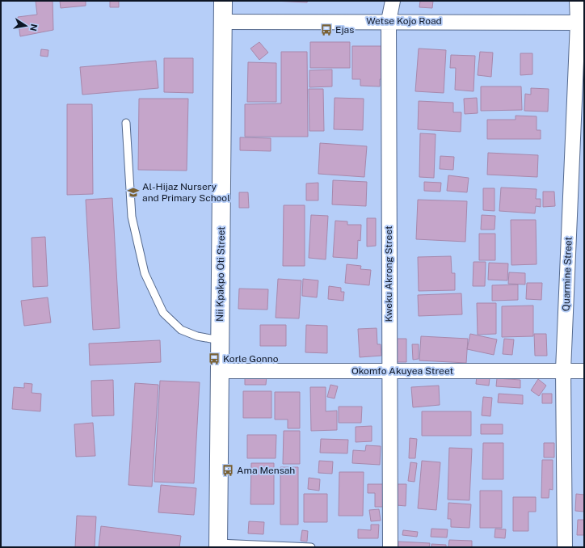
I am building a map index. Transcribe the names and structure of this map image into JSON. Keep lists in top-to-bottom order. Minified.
{"streets":{"main road":["Nii Kpakpo Oti Street"],"street":["Wetse Kojo Road","Kweku Akrong Street","Quarmine Street","Okomfo Akuyea Street"]},"crossings":[["Wetse Kojo Road","Nii Kpakpo Oti Street"],["Wetse Kojo Road","Kweku Akrong Street"],["Wetse Kojo Road","Quarmine Street"],["Nii Kpakpo Oti Street","Okomfo Akuyea Street"],["Kweku Akrong Street","Okomfo Akuyea Street"],["Quarmine Street","Okomfo Akuyea Street"]],"places":{"bus stop":["Ejas","Korle Gonno","Ama Mensah"],"school or university":["Al-Hijaz Nursery and Primary School"]},"north":"right"}
